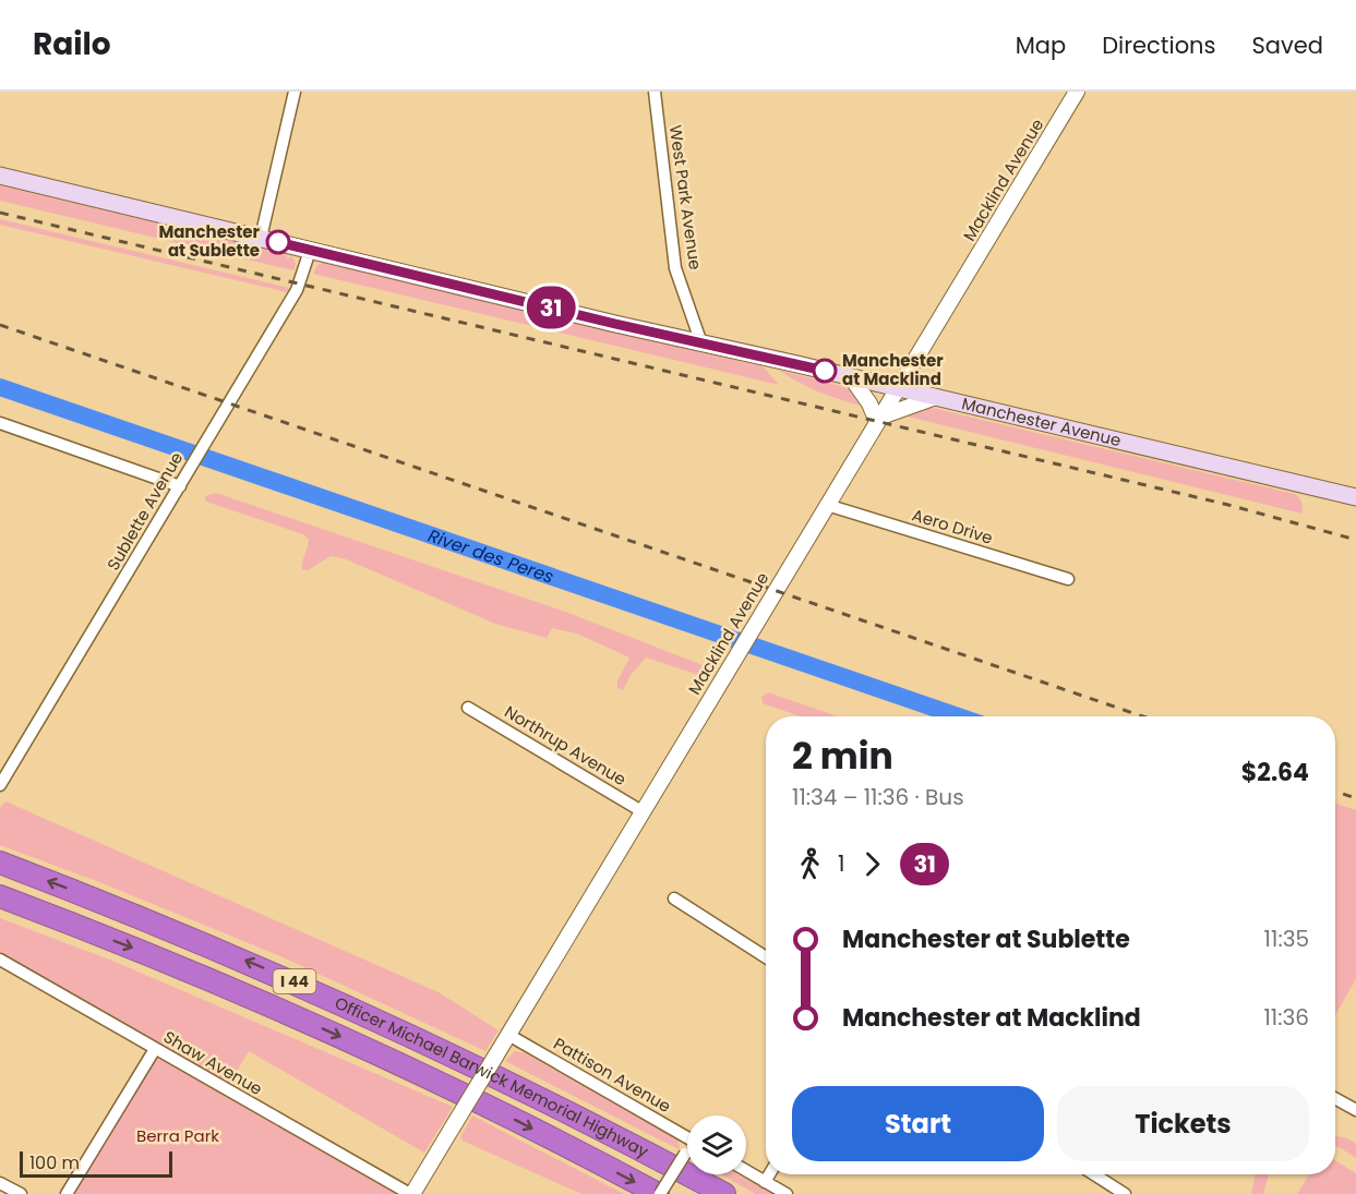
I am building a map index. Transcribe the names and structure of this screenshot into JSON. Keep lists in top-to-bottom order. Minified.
{"streets":{"highway":["I 44","Officer Michael Barwick Memorial Highway"],"main road":["Manchester Avenue"],"street":["Macklind Avenue","West Park Avenue","Sublette Avenue","Aero Drive","Northrup Avenue","Shaw Avenue","Pattison Avenue"]},"crossings":[["Macklind Avenue","Manchester Avenue"],["Macklind Avenue","Aero Drive"],["Macklind Avenue","Northrup Avenue"],["Macklind Avenue","Shaw Avenue"],["Macklind Avenue","Pattison Avenue"],["West Park Avenue","Manchester Avenue"],["Manchester Avenue","Sublette Avenue"]],"water":["River des Peres"],"parks":["Berra Park"],"places":["Manchester at Sublette","Manchester at Macklind"],"lines":["bus line 31"],"scale_bar":"100 m","page":{"header":"Railo","nav":["Map","Directions","Saved"],"on_map":"31","heading":["2 min","11:34 – 11:36 · Bus","$2.64"],"legs":["1","31"],"list":[{"name":"Manchester at Sublette","value":"11:35"},{"name":"Manchester at Macklind","value":"11:36"}],"buttons":["Start","Tickets"],"scale":"100 m"}}
